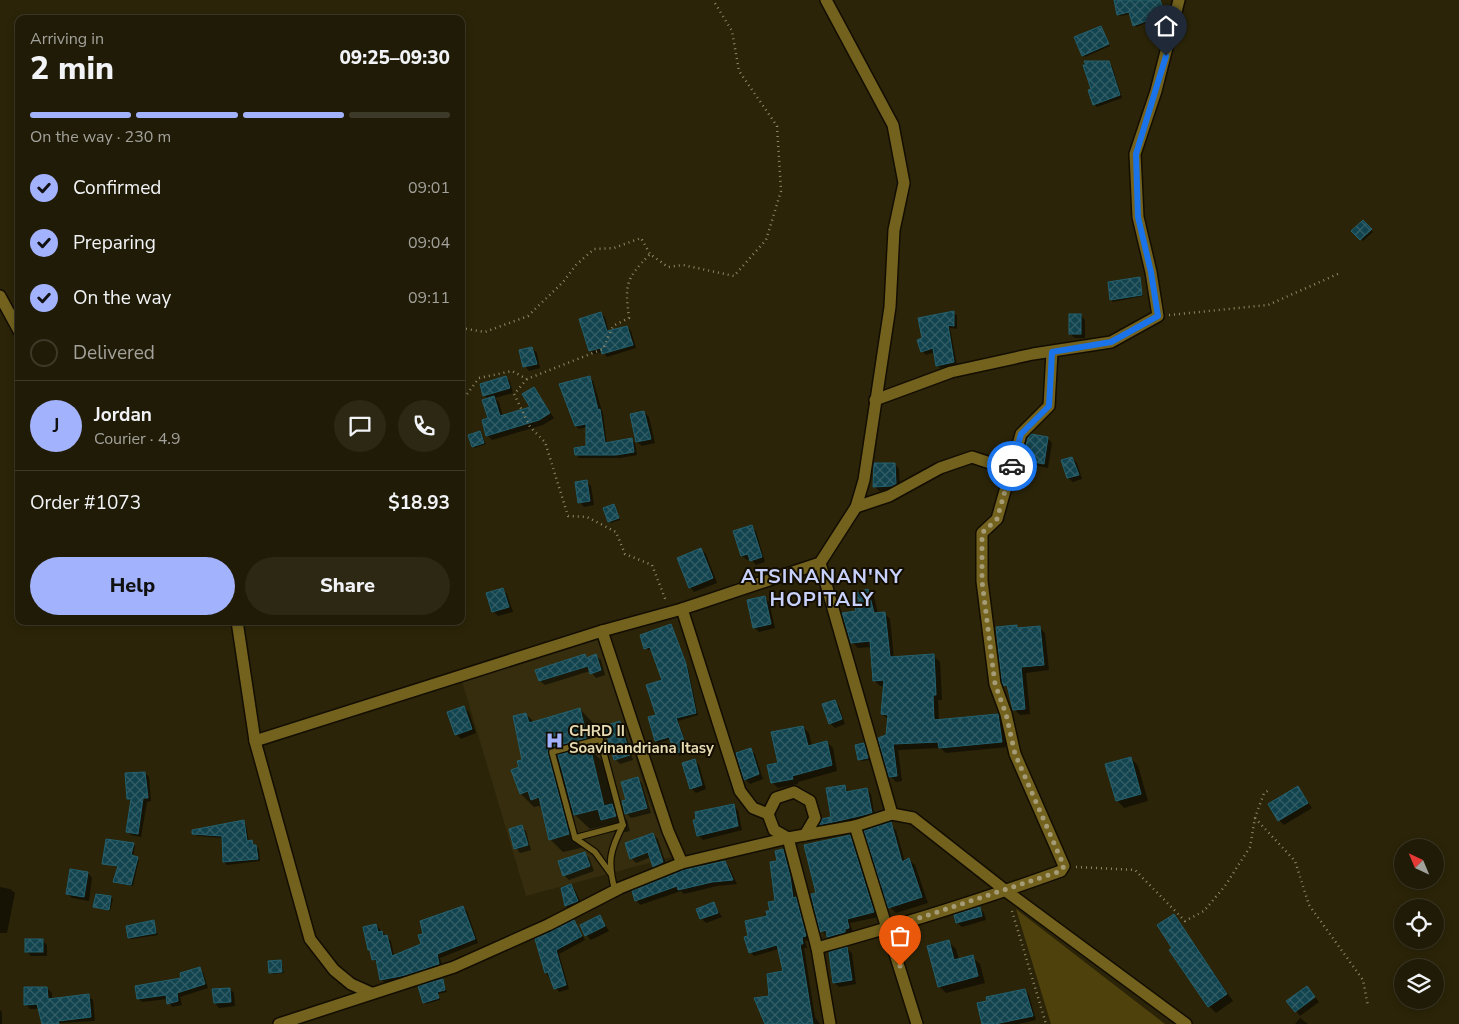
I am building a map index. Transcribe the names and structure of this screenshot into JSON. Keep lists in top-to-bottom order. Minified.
{"districts":["ATSINANAN'NY HOPITALY"],"places":{"hospital":["CHRD II Soavinandriana Itasy"]},"north":"top left","page":{"heading":["2 min","Arriving in","09:25–09:30"],"panel":["Jordan","Courier · 4.9","Order #1073","$18.93"],"bar":"On the way · 230 m","list":[["Confirmed","09:01"],["Preparing","09:04"],["On the way","09:11"],"Delivered"],"round":"J","buttons":["Help","Share"]}}
